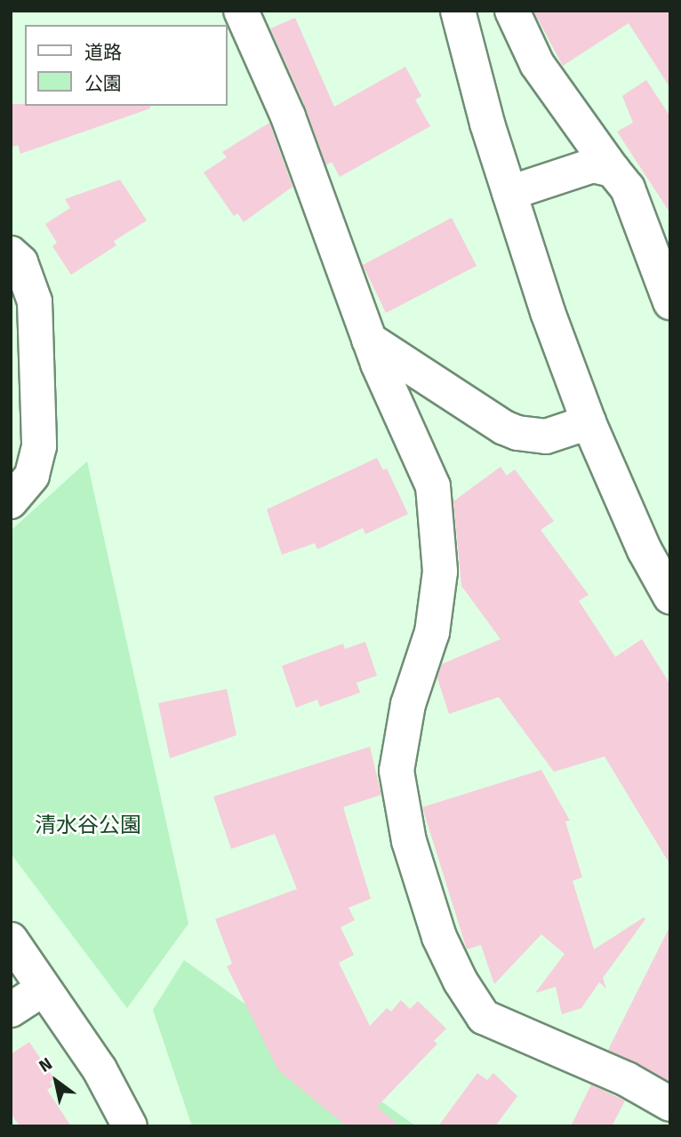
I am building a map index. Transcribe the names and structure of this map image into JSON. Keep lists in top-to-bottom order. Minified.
{"parks":["清水谷公園"],"legend":["道路","公園"],"north":"top left"}
